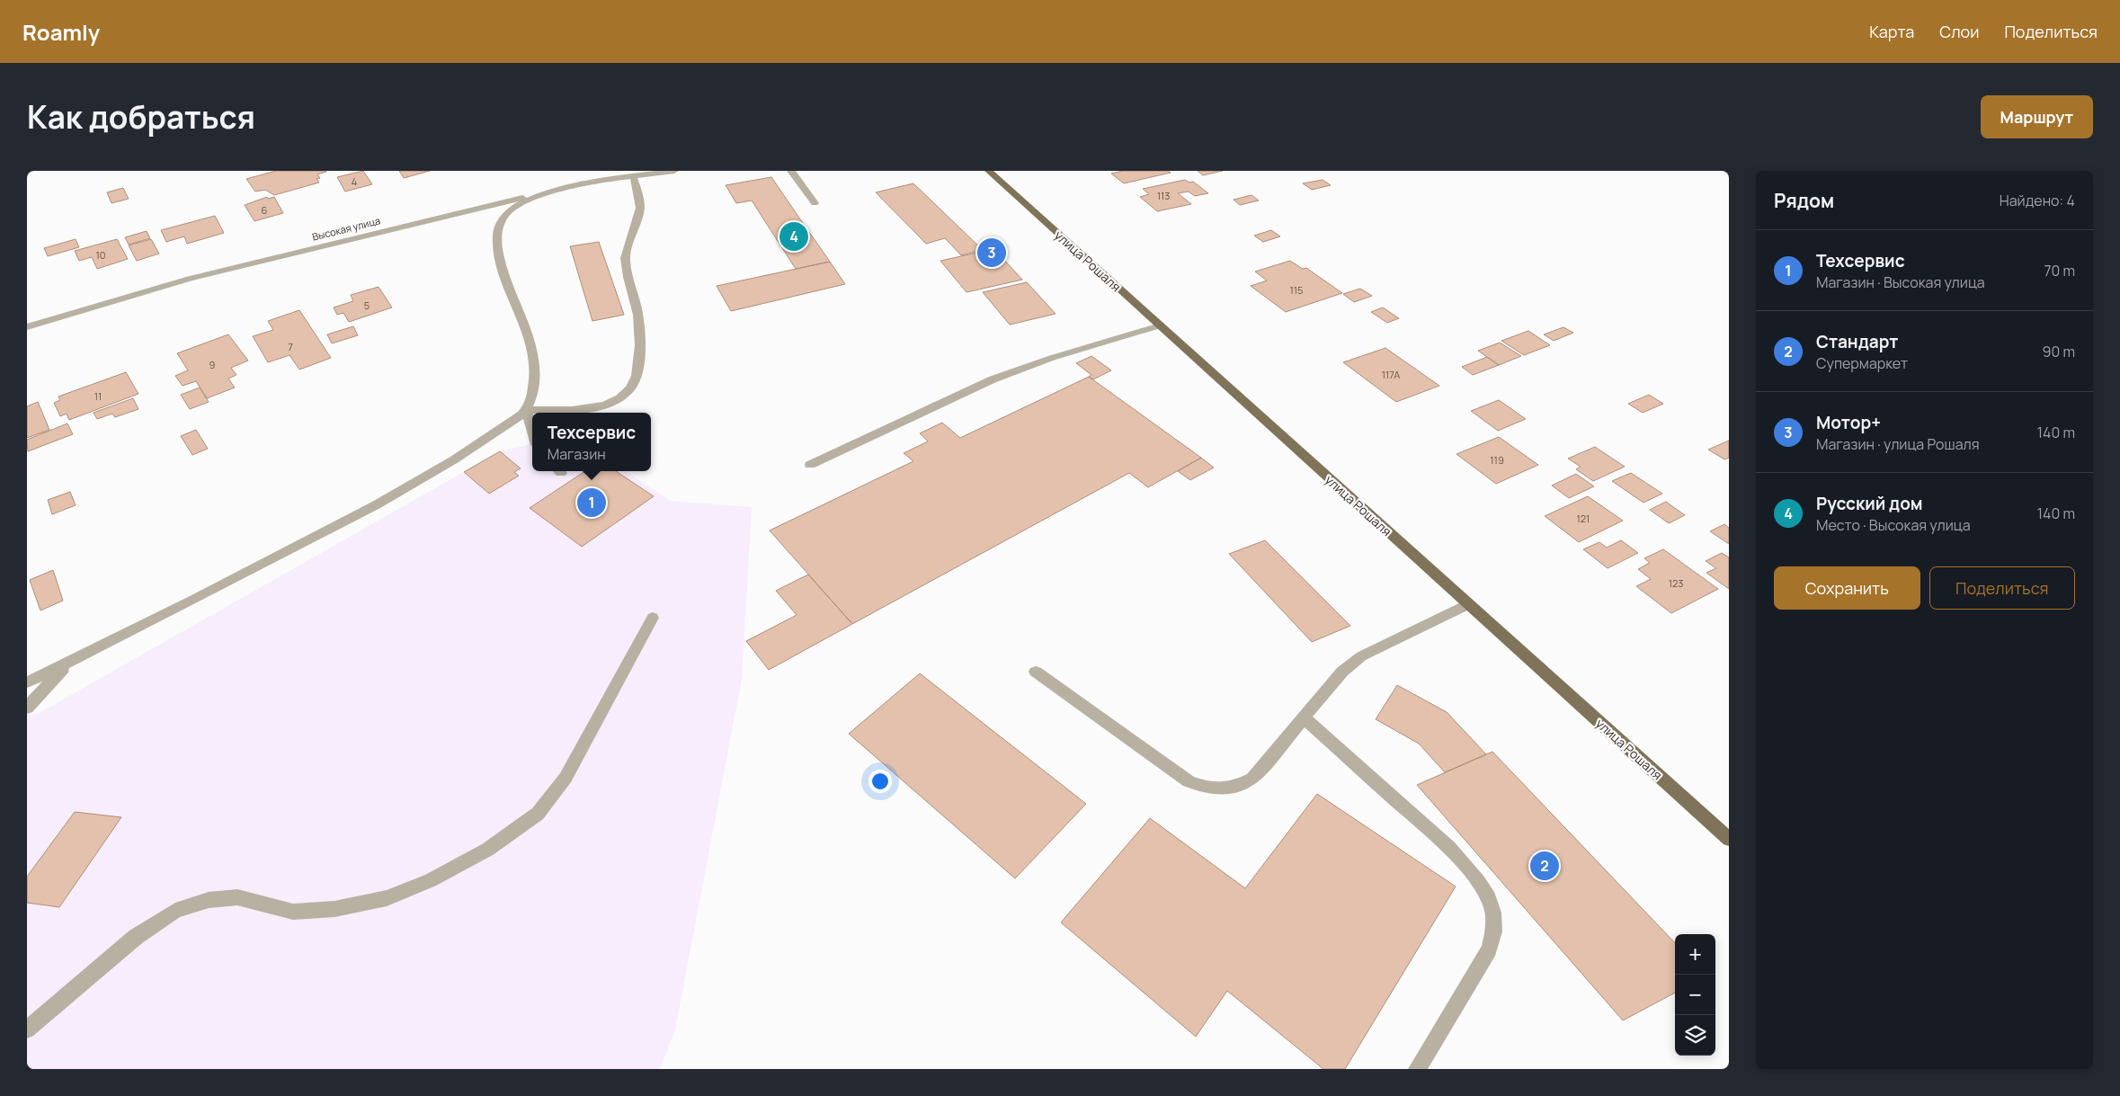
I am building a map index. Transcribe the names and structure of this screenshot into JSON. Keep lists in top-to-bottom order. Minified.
{"streets":{"main road":["улица Рошаля"],"street":["Высокая улица"]},"house_numbers":["4","113","6","10","115","5","7","9","117А","11","119","121","123"],"page":{"header":"Roamly","nav":["Карта","Слои","Поделиться"],"title":"Как добраться","buttons":["Маршрут",["Сохранить","Поделиться"]],"heading":["Рядом","Найдено: 4"],"pins":["4","3","1","2"],"list":[{"mark":"1","name":"Техсервис","note":"Магазин · Высокая улица","value":"70 m"},{"mark":"2","name":"Стандарт","note":"Супермаркет","value":"90 m"},{"mark":"3","name":"Мотор+","note":"Магазин · улица Рошаля","value":"140 m"},{"mark":"4","name":"Русский дом","note":"Место · Высокая улица","value":"140 m"}],"popup":["Техсервис","Магазин"],"map_buttons":["+","−"]}}
